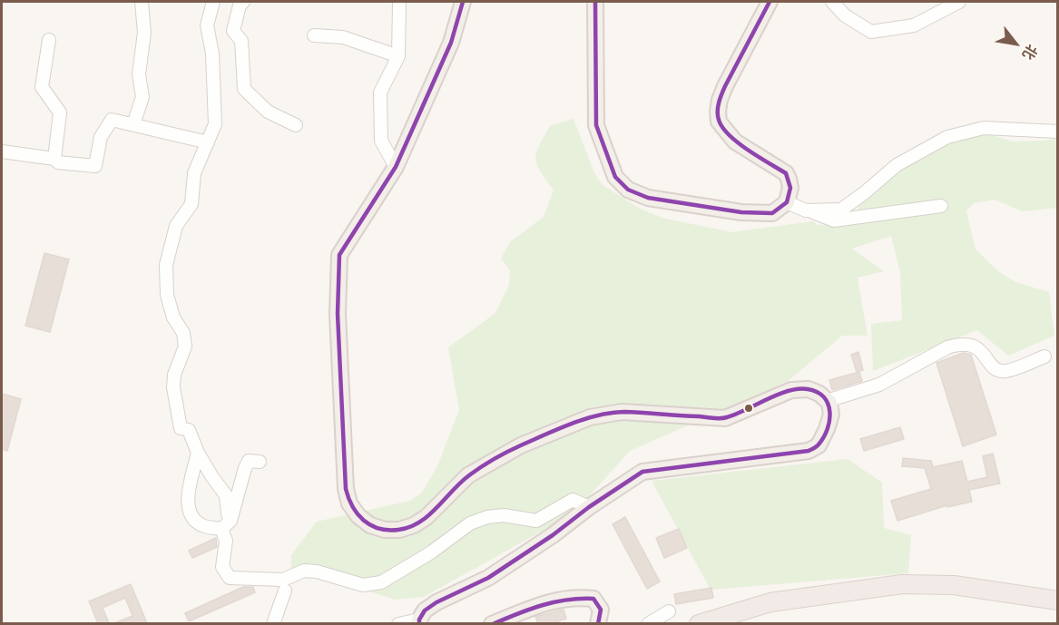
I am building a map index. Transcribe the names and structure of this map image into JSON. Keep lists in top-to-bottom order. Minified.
{"north":"bottom right"}
